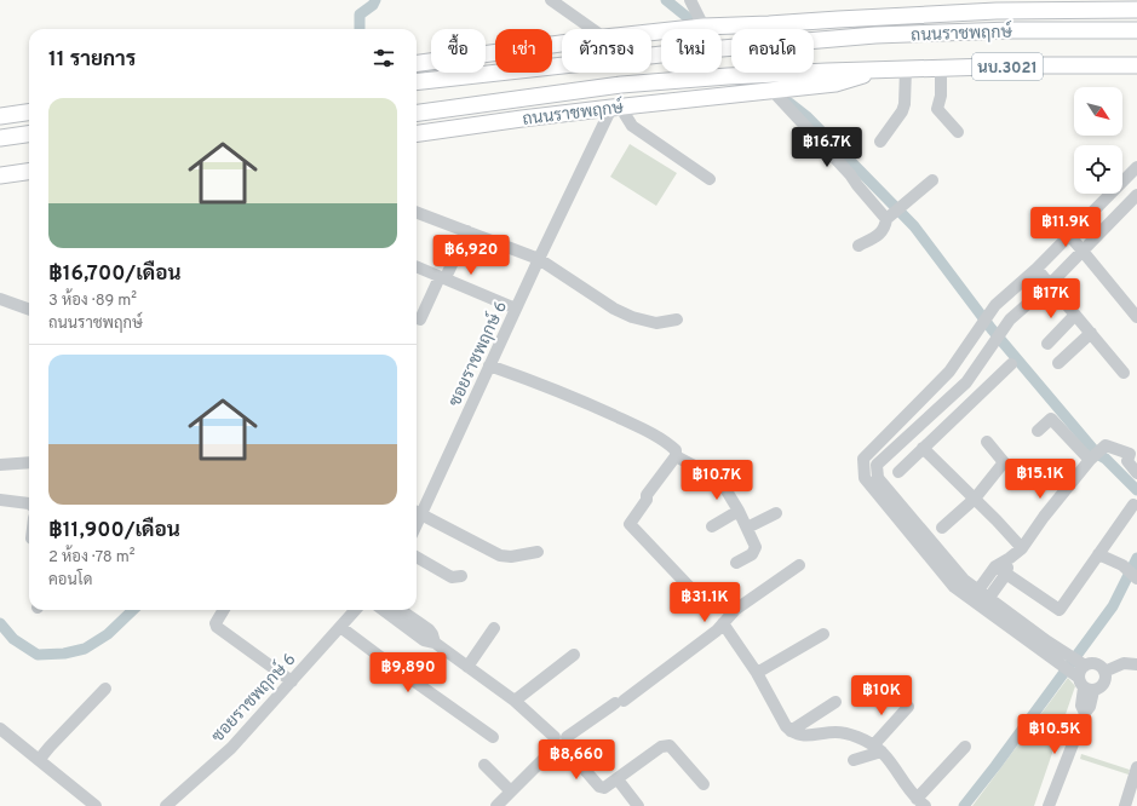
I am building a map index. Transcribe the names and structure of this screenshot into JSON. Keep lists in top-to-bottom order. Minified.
{"streets":{"main road":["ถนนราชพฤกษ์","นบ.3021"],"street":["ซอยราชพฤกษ์ 6"]},"crossings":[["ถนนราชพฤกษ์","ซอยราชพฤกษ์ 6"]],"north":"bottom right","page":{"chip":["ซื้อ","เช่า","ตัวกรอง","ใหม่","คอนโด"],"heading":"11 รายการ","list":[{"name":"฿16,700/เดือน","note":"3 ห้อง · 89 m² · ถนนราชพฤกษ์"},{"name":"฿11,900/เดือน","note":"2 ห้อง · 78 m² · คอนโด"}],"price":["฿16.7K","฿11.9K","฿6,920","฿17K","฿15.1K","฿10.7K","฿31.1K","฿9,890","฿10K","฿10.5K","฿8,660"]}}
